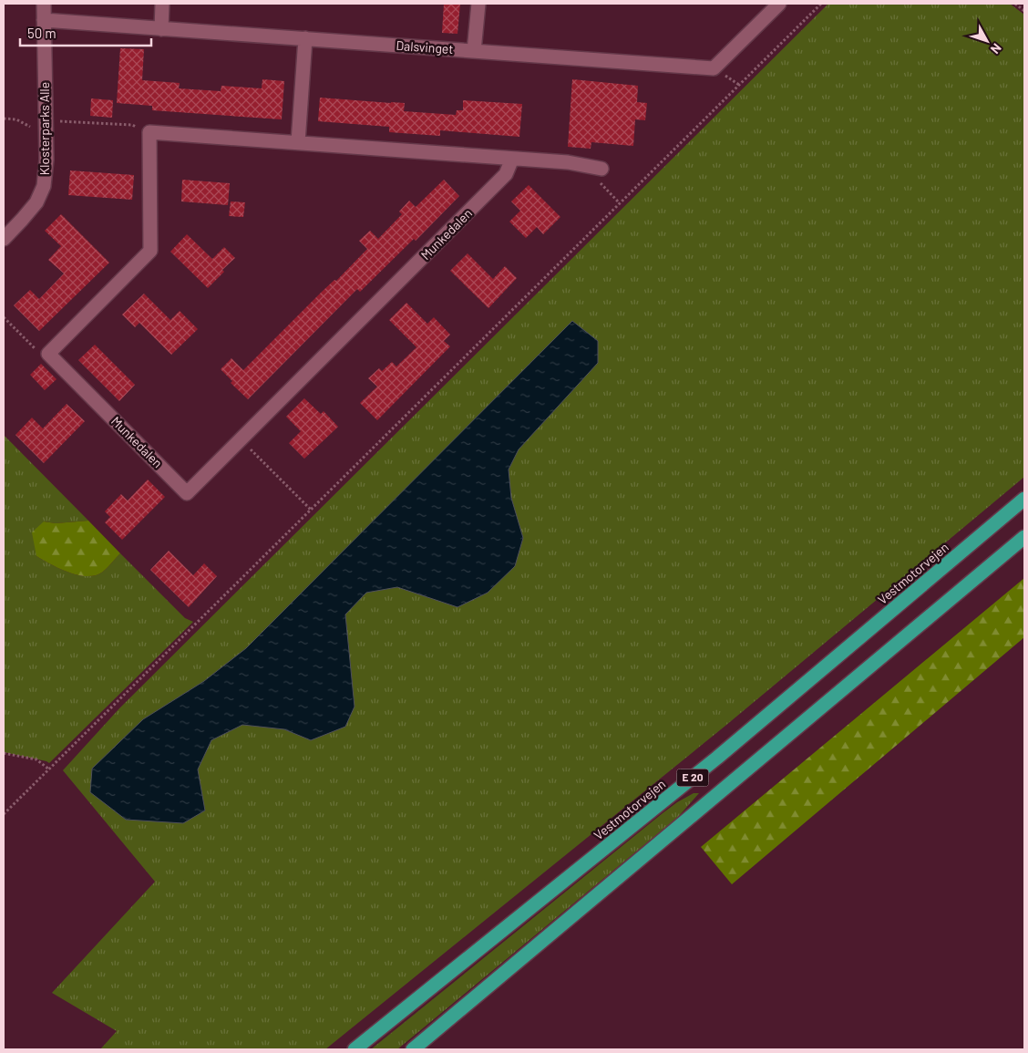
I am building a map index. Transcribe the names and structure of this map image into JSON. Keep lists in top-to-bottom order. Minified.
{"streets":{"highway":["Vestmotorvejen","E 20"],"street":["Dalsvinget","Klosterparks Alle","Munkedalen"]},"crossings":[["Dalsvinget","Klosterparks Alle"]],"scale_bar":"50 m","north":"bottom right"}
